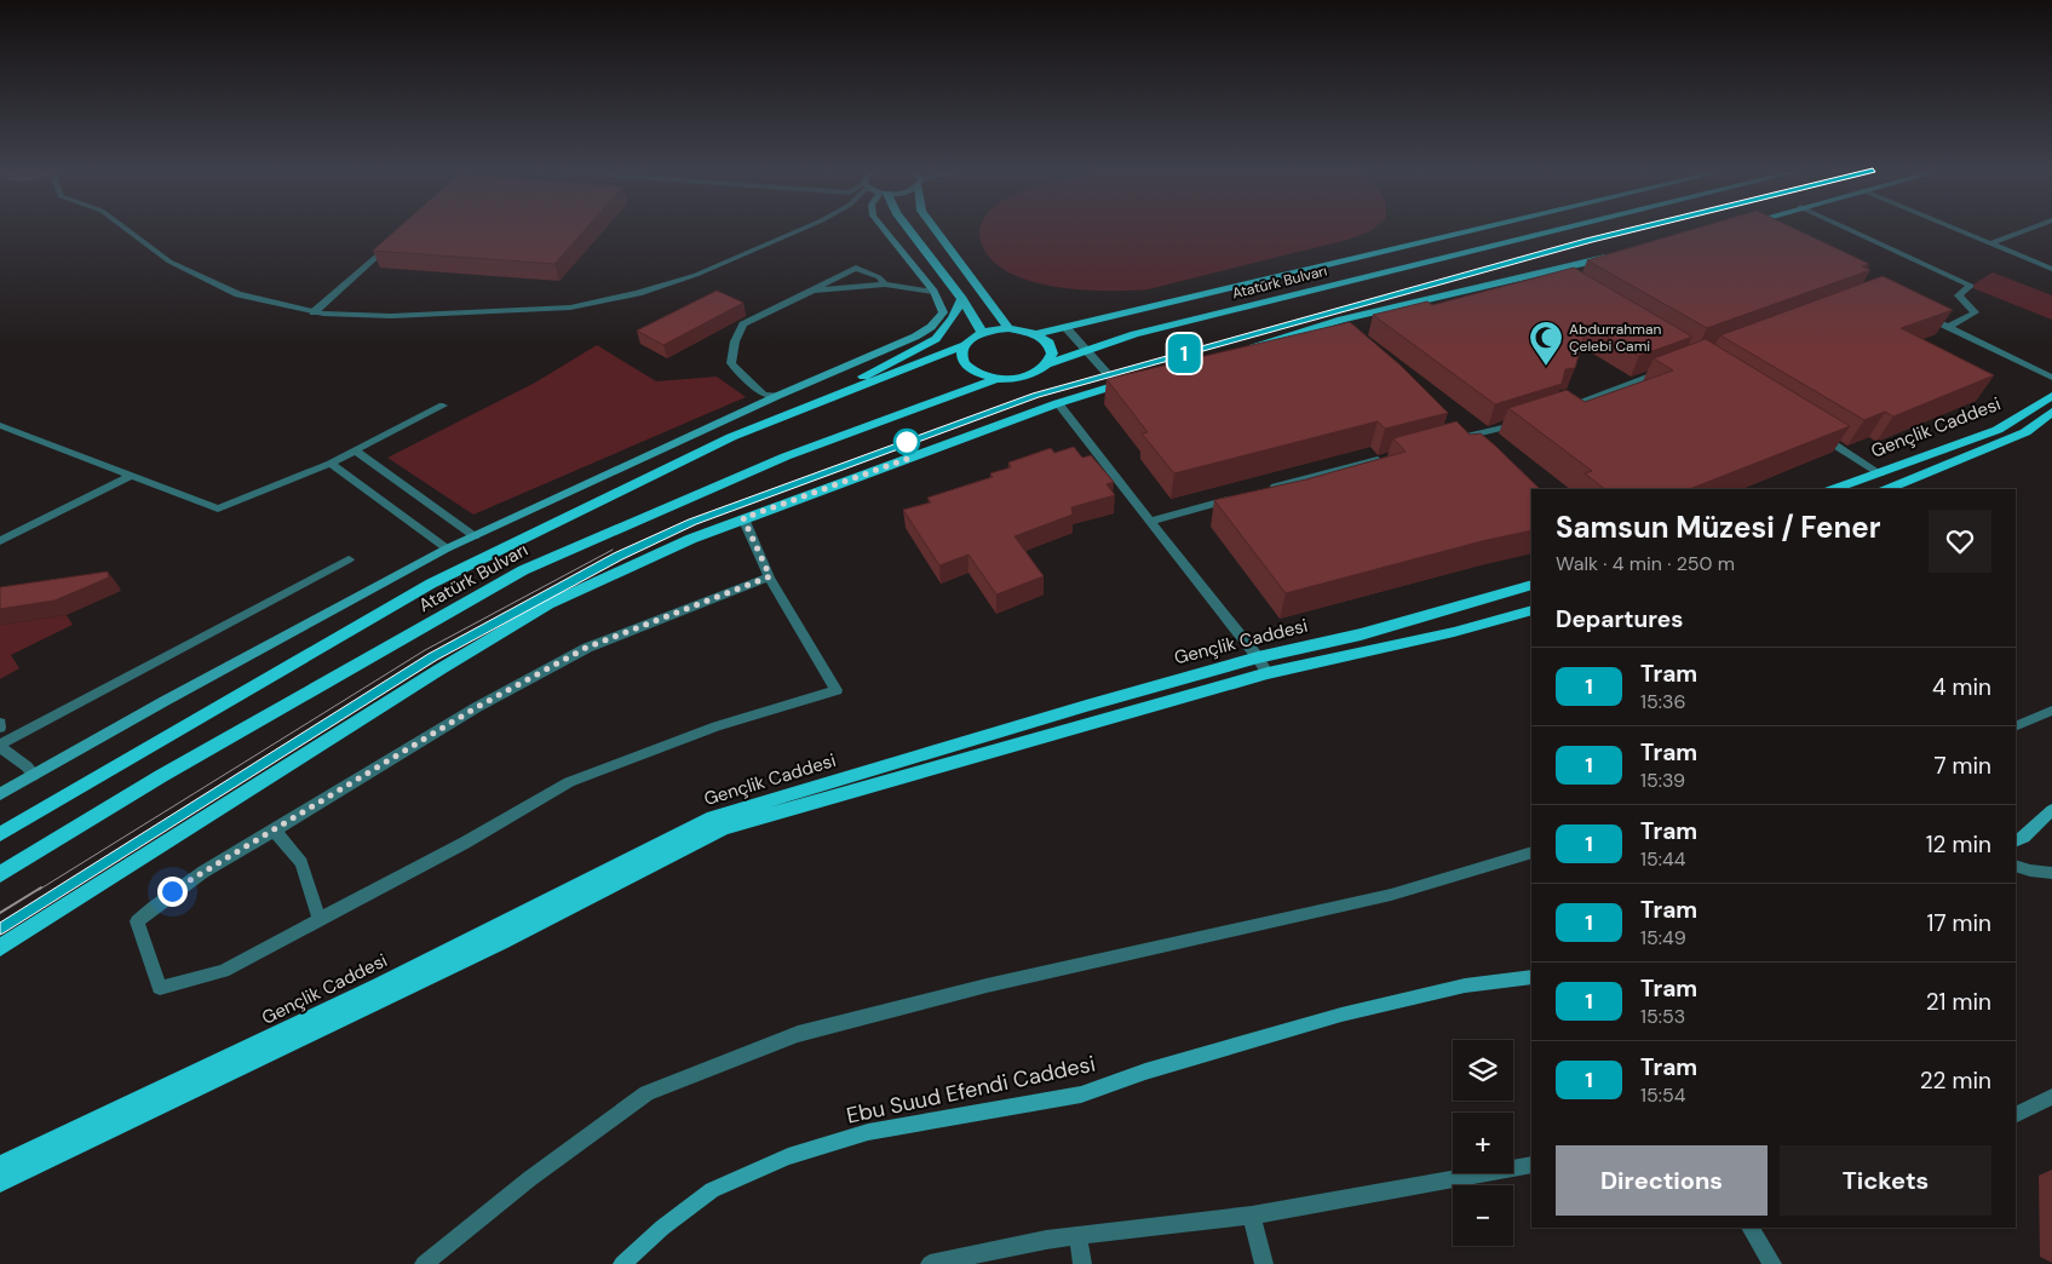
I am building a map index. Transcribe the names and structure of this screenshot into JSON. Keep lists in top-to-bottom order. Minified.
{"streets":{"main road":["Atatürk Bulvarı","Gençlik Caddesi","Ebu Suud Efendi Caddesi"]},"places":{"mosque":["Abdurrahman Çelebi Cami"]},"lines":["tram line 1"],"page":{"on_map":"1","heading":[["Samsun Müzesi / Fener","Walk · 4 min · 250 m"],"Departures"],"list":[{"mark":"1","name":"Tram","note":"15:36","value":"4 min"},{"mark":"1","name":"Tram","note":"15:39","value":"7 min"},{"mark":"1","name":"Tram","note":"15:44","value":"12 min"},{"mark":"1","name":"Tram","note":"15:49","value":"17 min"},{"mark":"1","name":"Tram","note":"15:53","value":"21 min"},{"mark":"1","name":"Tram","note":"15:54","value":"22 min"}],"map_buttons":["+","−"],"buttons":["Directions","Tickets"]}}
